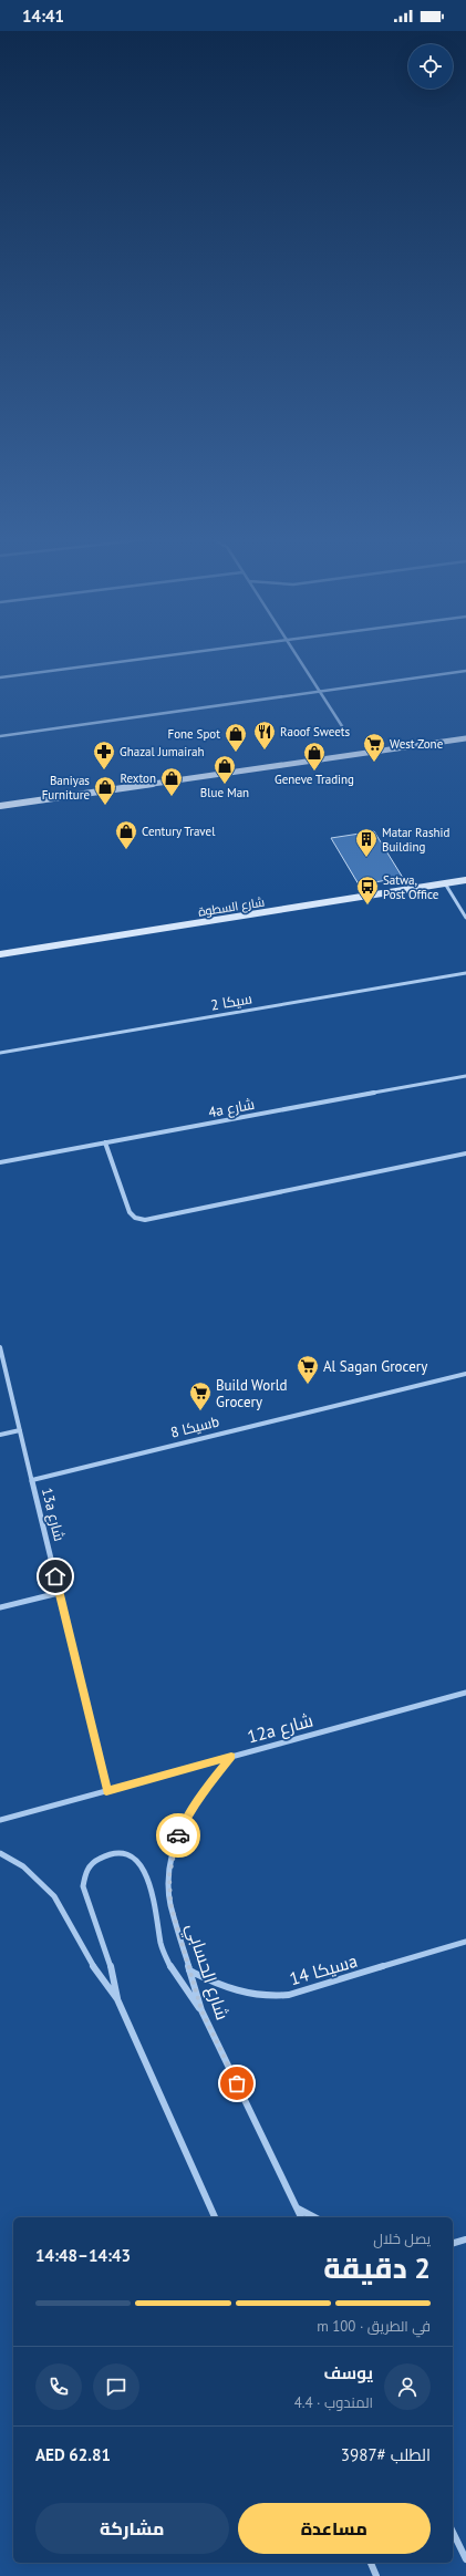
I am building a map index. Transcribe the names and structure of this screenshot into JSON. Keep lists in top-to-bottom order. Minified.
{"streets":{"main road":["شارع السطوة"],"street":["سيكا 2","4a شارع","سيكا 8b","13a شارع","12a شارع","سيكا 14a","شارع الحسابي"]},"crossings":[["سيكا 8b","13a شارع"],["13a شارع","12a شارع"],["12a شارع","شارع الحسابي"],["سيكا 14a","شارع الحسابي"]],"places":{"restaurant":["Raoof Sweets"],"shop":["Fone Spot","Geneve Trading","Blue Man","Rexton","Baniyas Furniture","Century Travel"],"supermarket":["West Zone","Al Sagan Grocery","Build World Grocery"],"pharmacy":["Ghazal Jumairah"],"building":["Matar Rashid Building"],"bus stop":["Satwa, Post Office"]},"page":{"status":"14:41","heading":["2 دقيقة","يصل خلال","14:43–14:48"],"panel":["يوسف","المندوب · 4.4","الطلب #3987","AED 62.81"],"bar":"في الطريق · 100 m","buttons":["مساعدة","مشاركة"]}}
